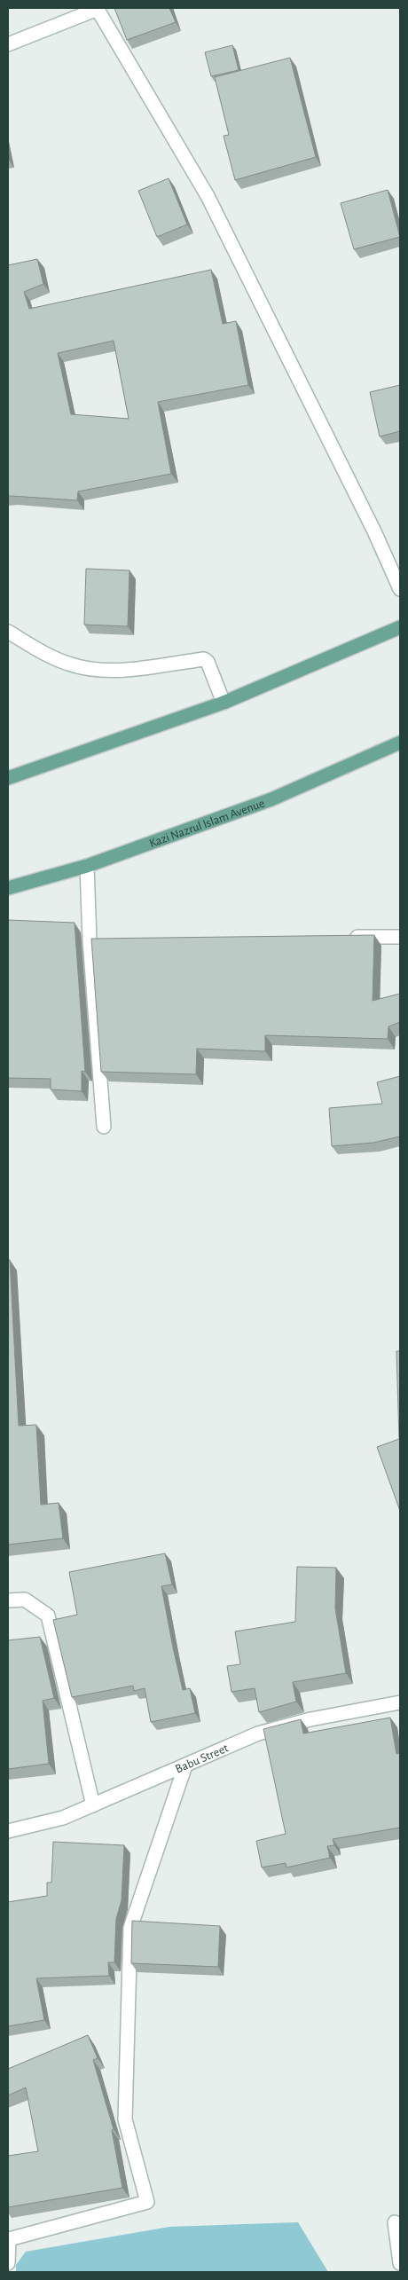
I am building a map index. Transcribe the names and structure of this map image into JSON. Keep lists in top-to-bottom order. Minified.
{"streets":{"main road":["Kazi Nazrul Islam Avenue"],"street":["Babu Street"]}}
